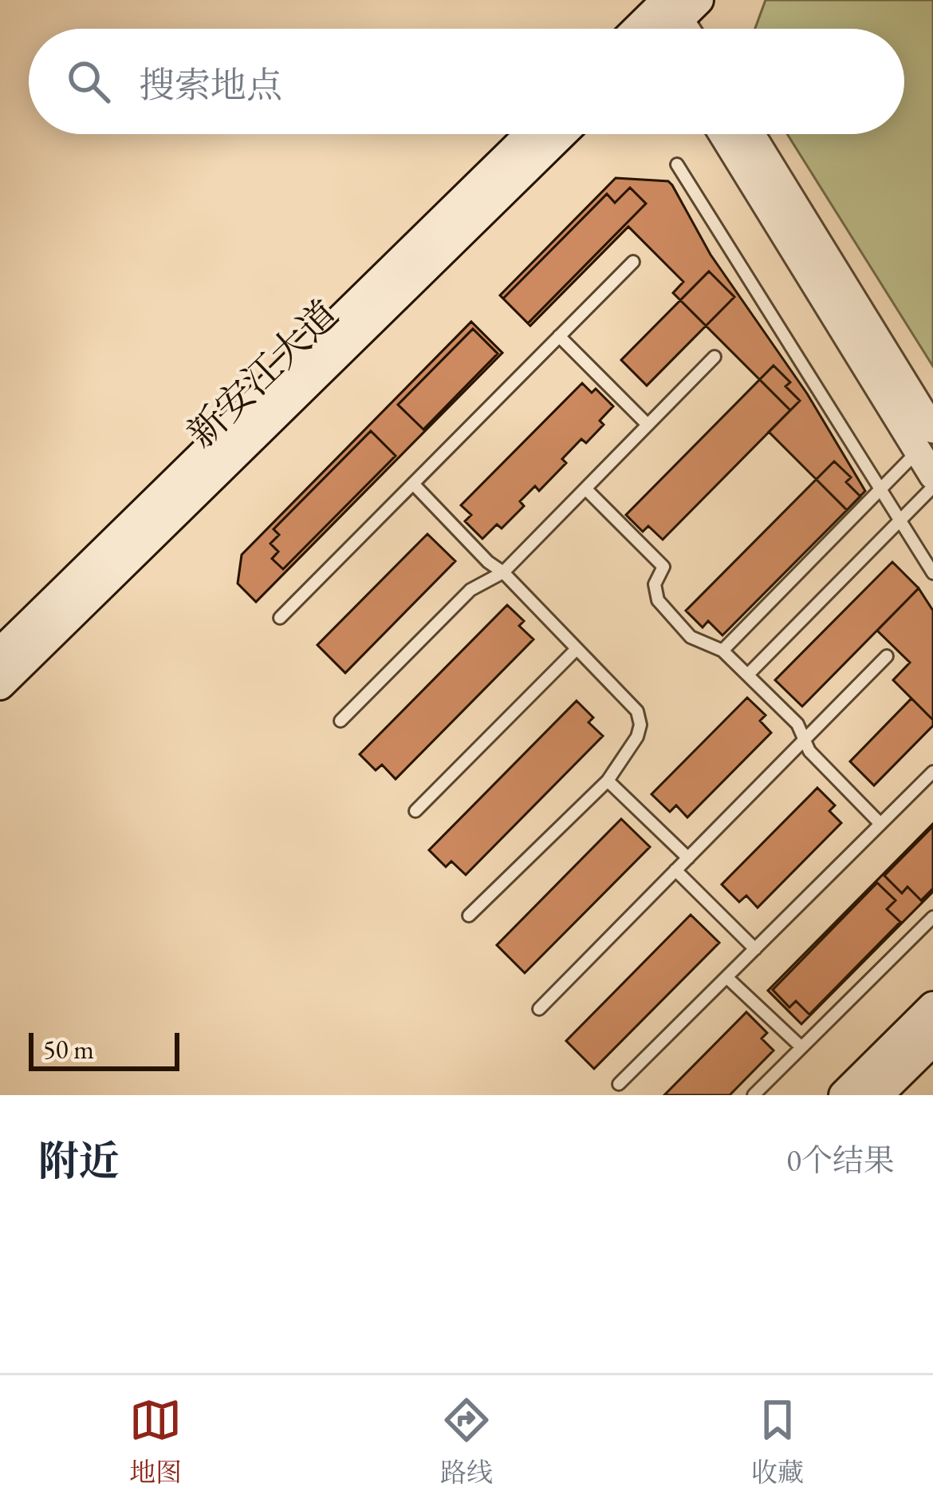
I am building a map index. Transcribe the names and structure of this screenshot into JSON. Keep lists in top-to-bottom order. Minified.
{"streets":{"main road":["新安江大道"]},"scale_bar":"50 m","page":{"search":"搜索地点","scale":"50 m","heading":["附近","0个结果"],"nav":["地图","路线","收藏"]}}
